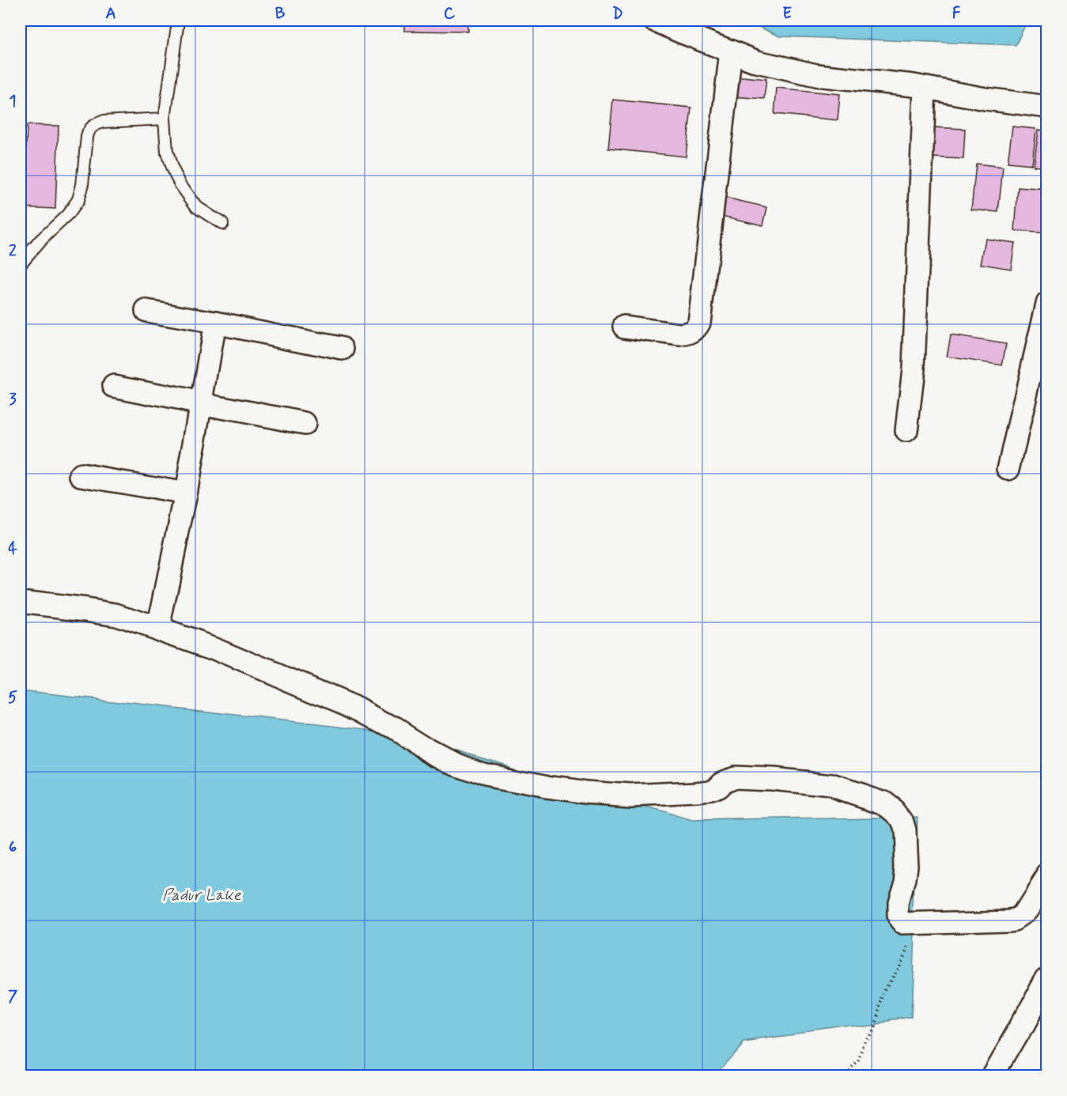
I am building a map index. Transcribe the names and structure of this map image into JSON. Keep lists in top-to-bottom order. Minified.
{"water":["Padur Lake"],"grid":{"columns":["A","B","C","D","E","F"],"rows":["1","2","3","4","5","6","7"]}}
